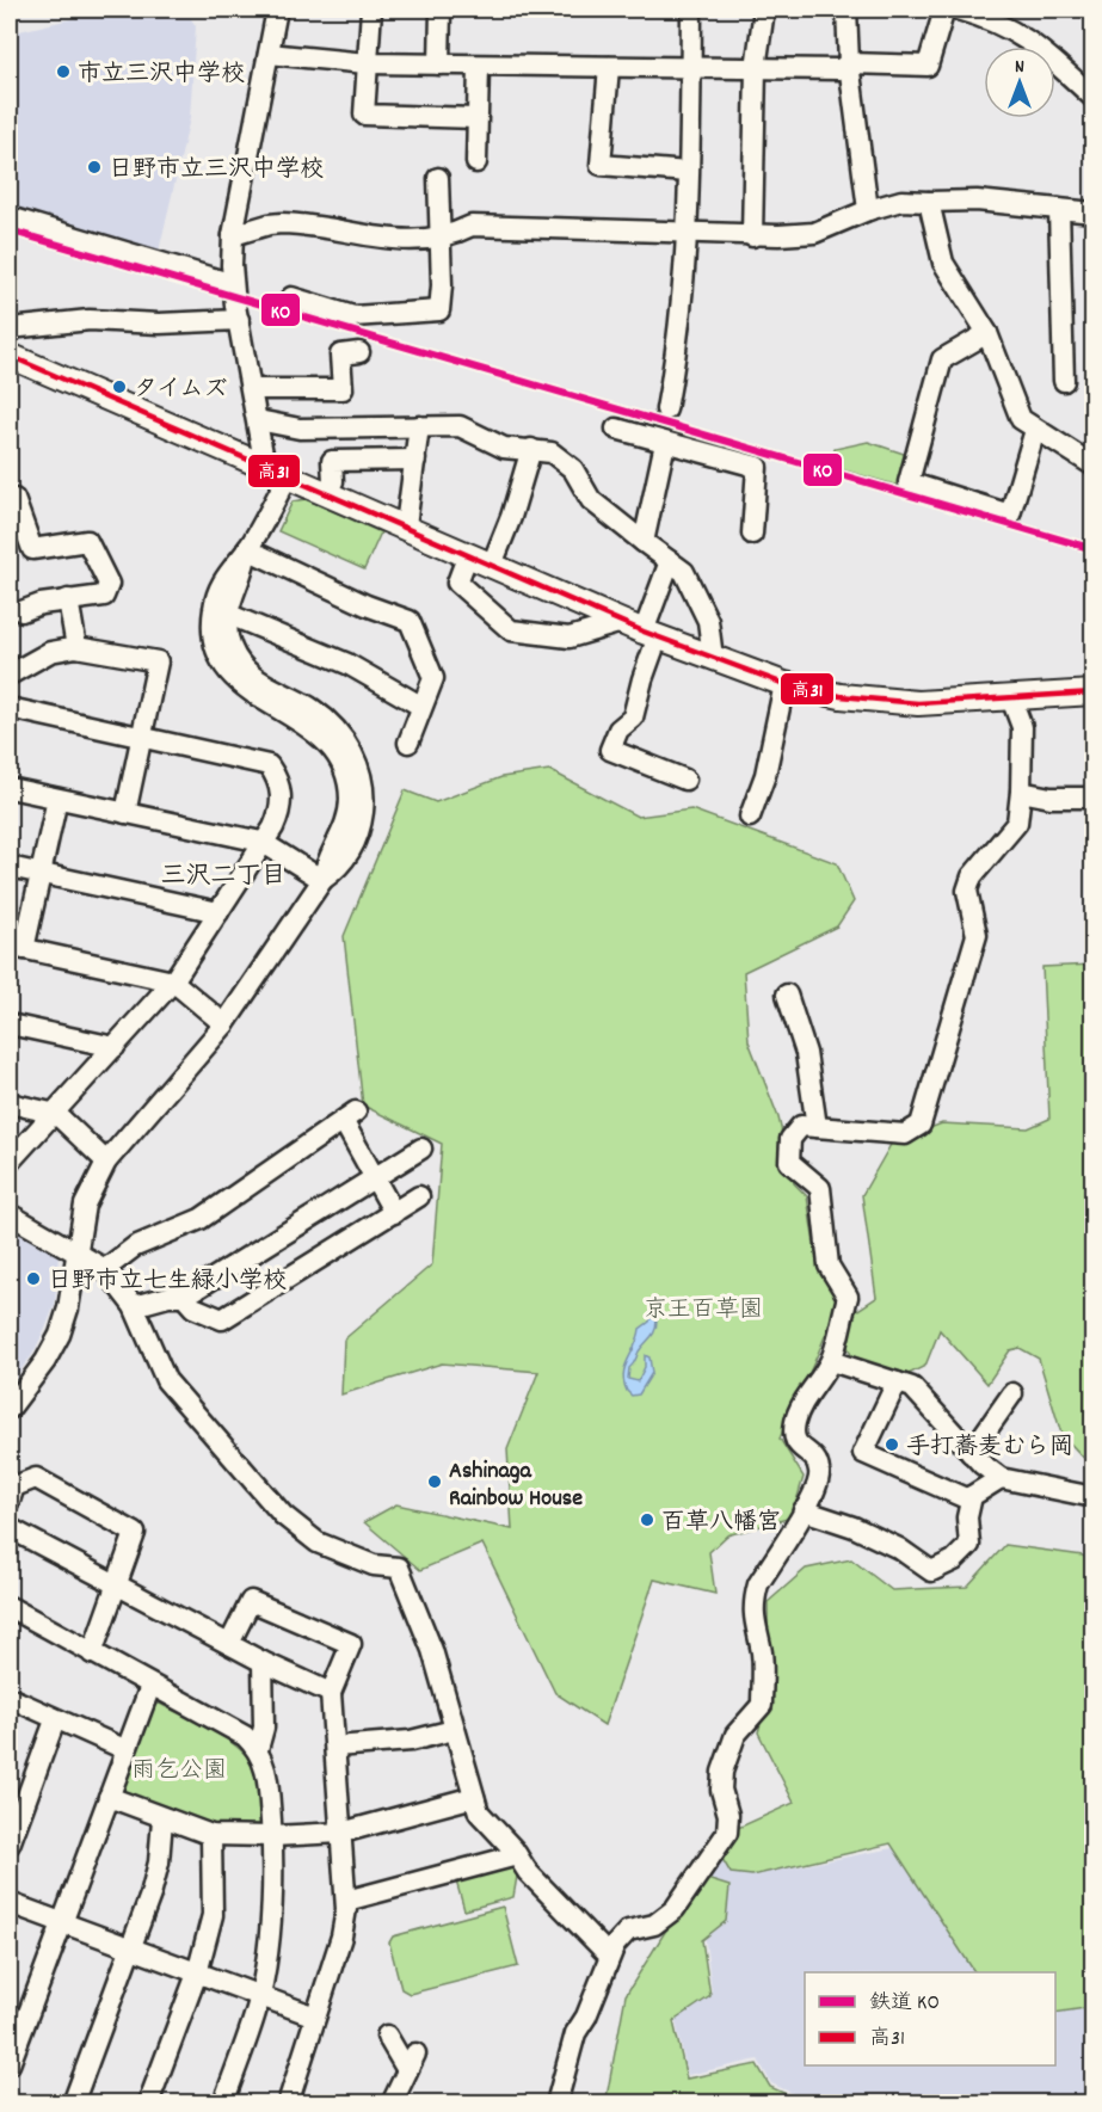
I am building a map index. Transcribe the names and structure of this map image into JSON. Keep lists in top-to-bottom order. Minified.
{"districts":["三沢二丁目"],"parks":["京王百草園","雨乞公園"],"places":["市立三沢中学校","日野市立三沢中学校","タイムズ","日野市立七生緑小学校","手打蕎麦むら岡","Ashinaga Rainbow House","百草八幡宮"],"lines":["rail line KO","transit line 高31"],"legend":["鉄道 KO","高31"],"north":"top"}
